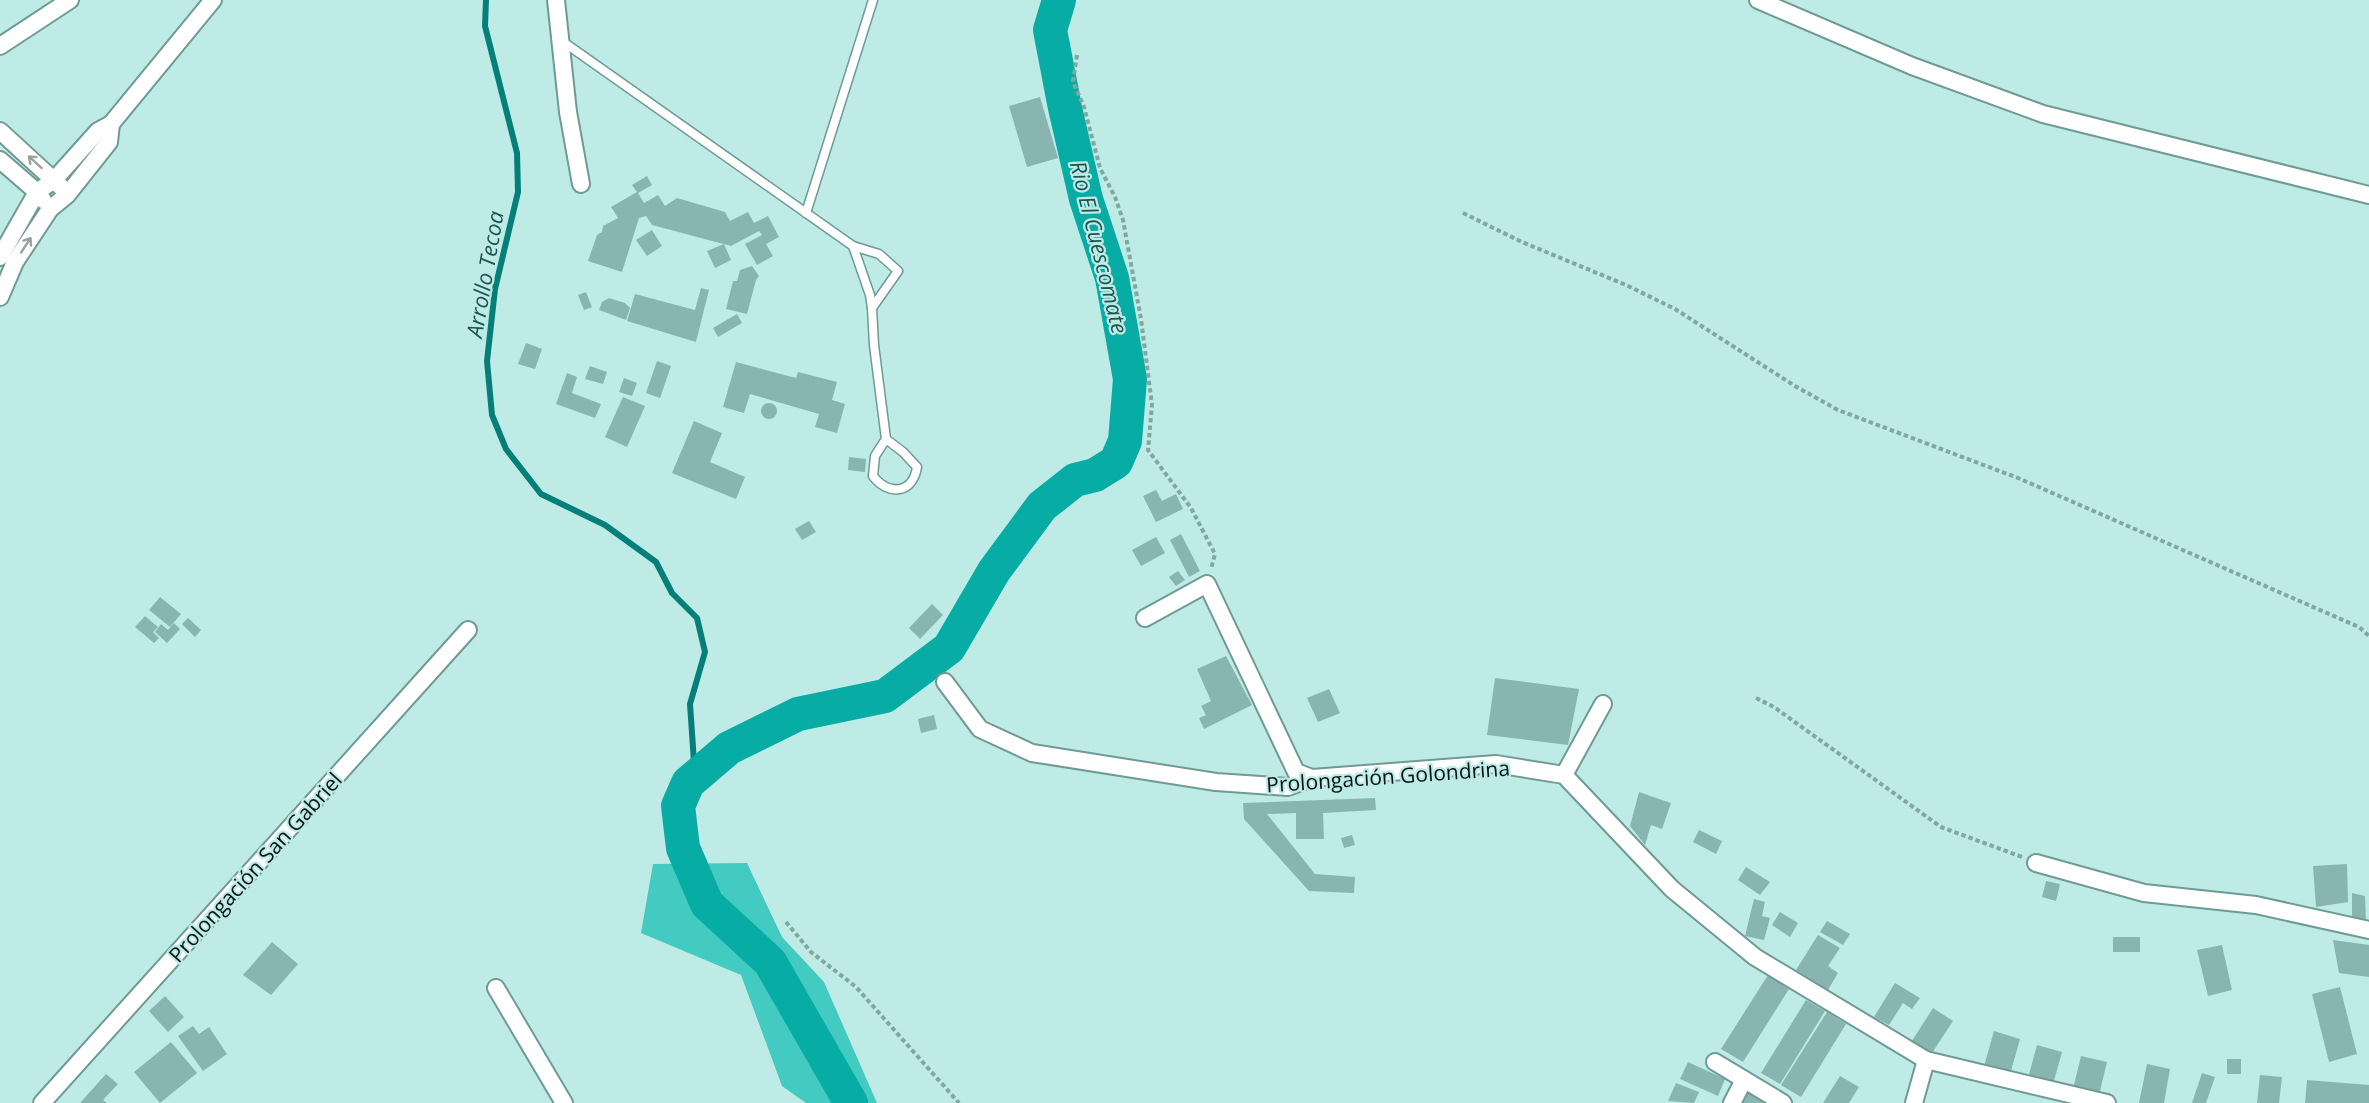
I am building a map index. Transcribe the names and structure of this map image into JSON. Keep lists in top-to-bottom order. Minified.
{"streets":{"street":["Prolongación Golondrina","Prolongación San Gabriel"]},"water":["Rio El Cuescomate","Arrollo Tecoa"]}
